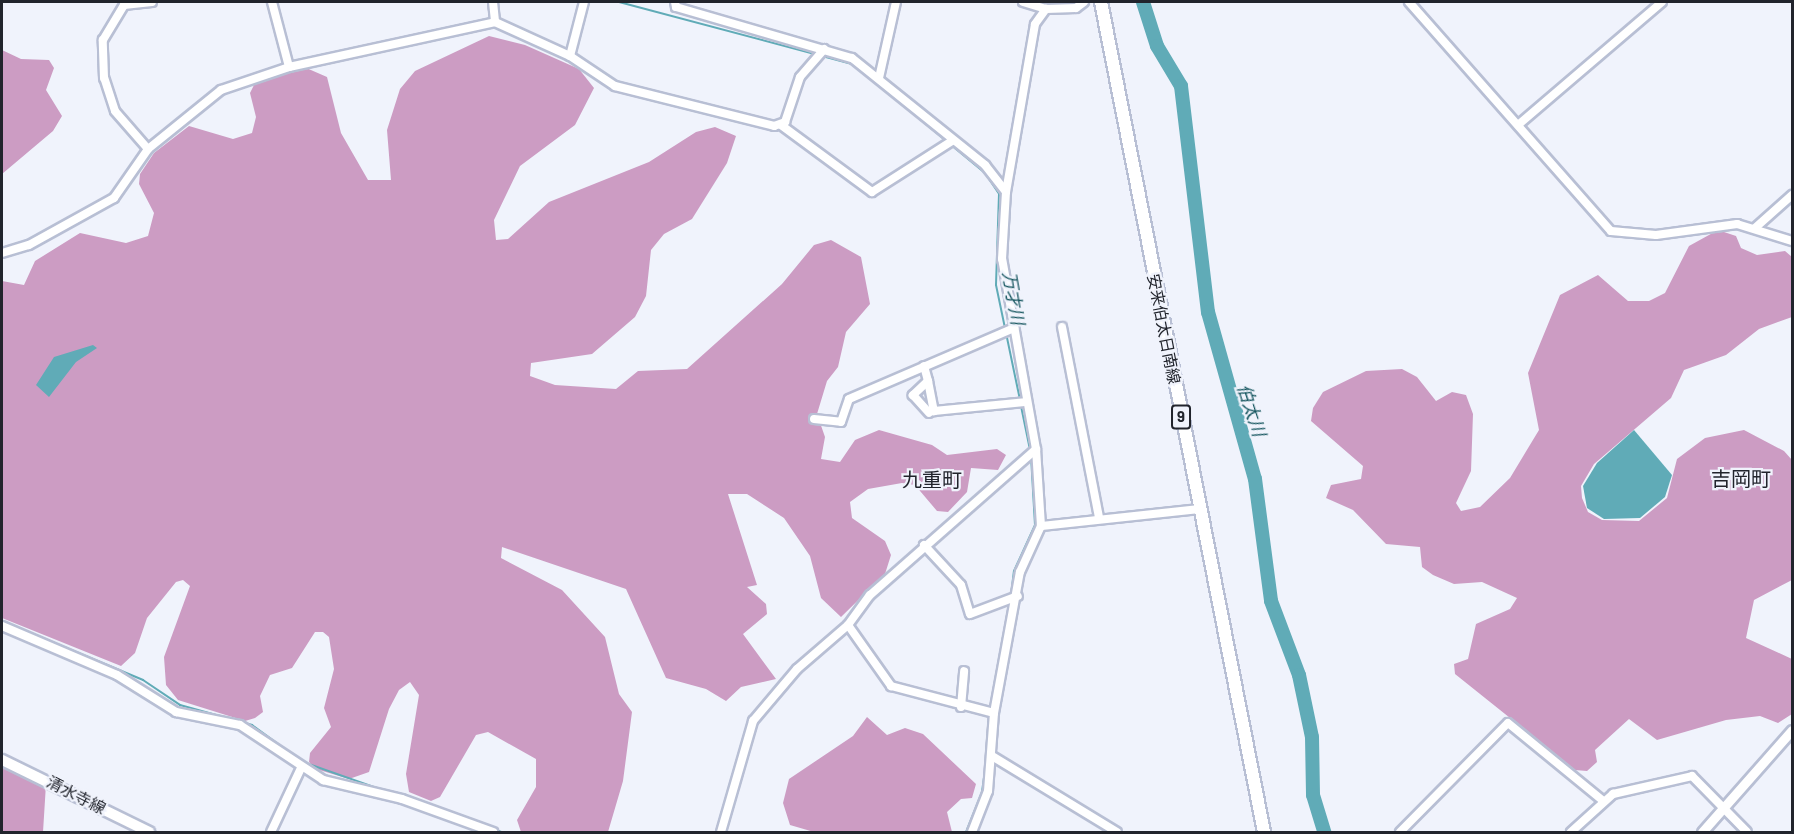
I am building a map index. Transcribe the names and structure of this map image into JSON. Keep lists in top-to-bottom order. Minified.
{"streets":{"main road":["安来伯太日南線","9","清水寺線"]},"districts":["吉岡町","九重町"],"water":["万才川","伯太川"]}
